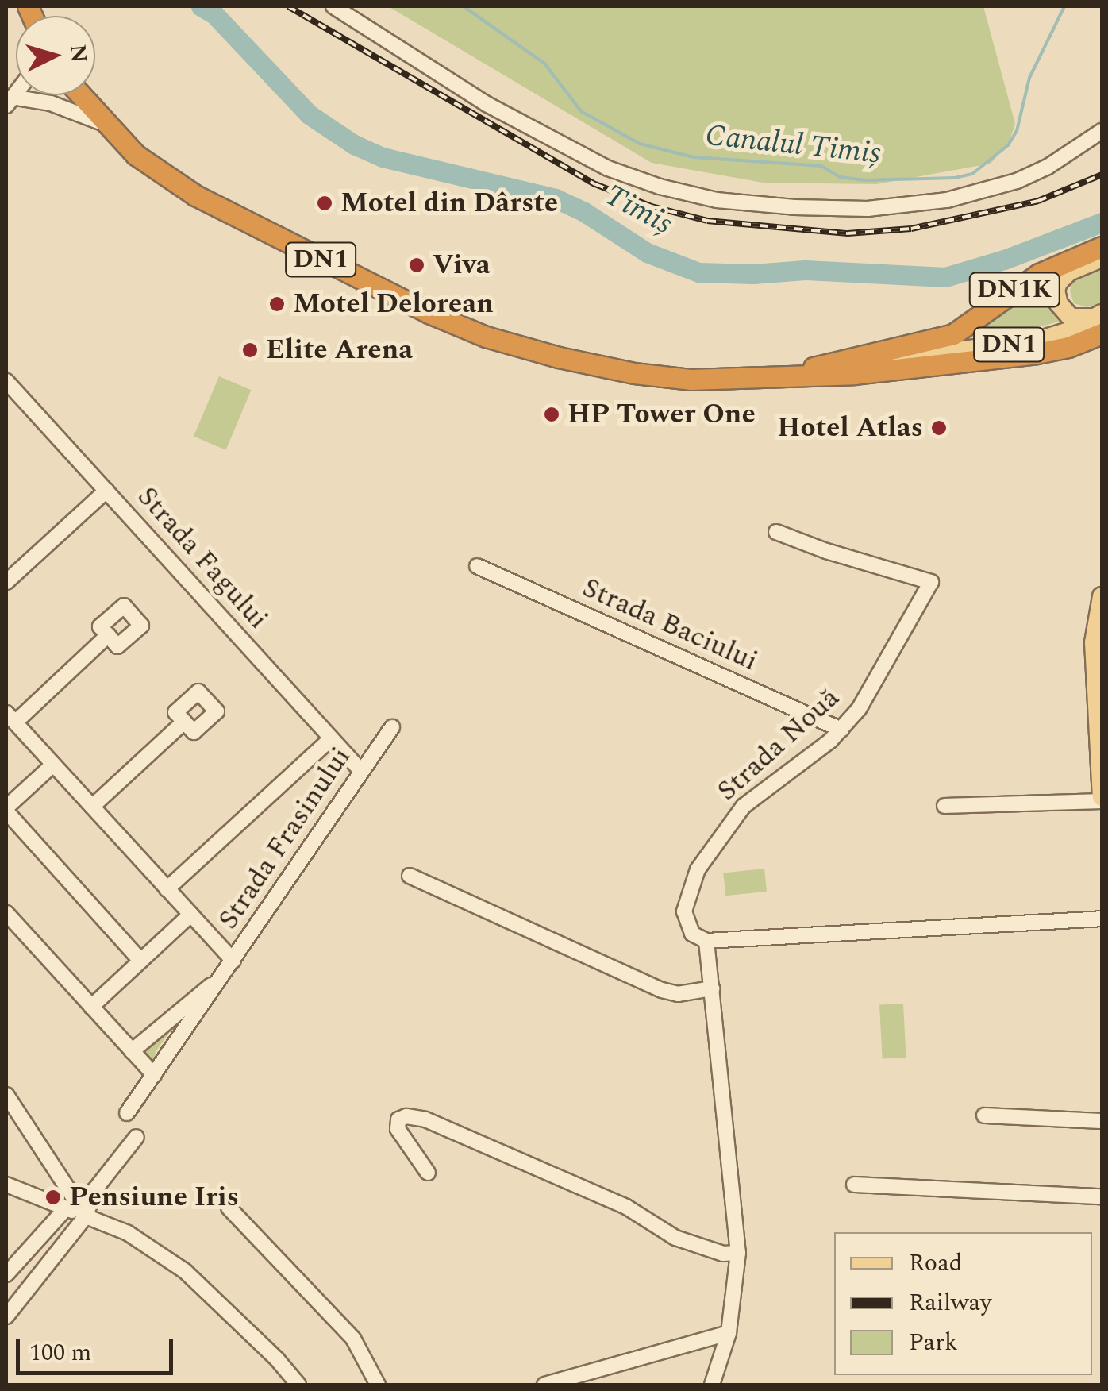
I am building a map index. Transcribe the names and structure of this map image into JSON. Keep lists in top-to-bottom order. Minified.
{"streets":{"highway":["DN1","DN1K"],"street":["Strada Fagului","Strada Baciului","Strada Nouă","Strada Frasinului"]},"crossings":[["DN1","DN1K"],["Strada Fagului","Strada Frasinului"],["Strada Baciului","Strada Nouă"]],"water":["Canalul Timiș","Timiș"],"places":["Motel din Dârste","Viva","Motel Delorean","Elite Arena","HP Tower One","Hotel Atlas","Pensiune Iris"],"legend":["Road","Railway","Park"],"scale_bar":"100 m","north":"right"}
